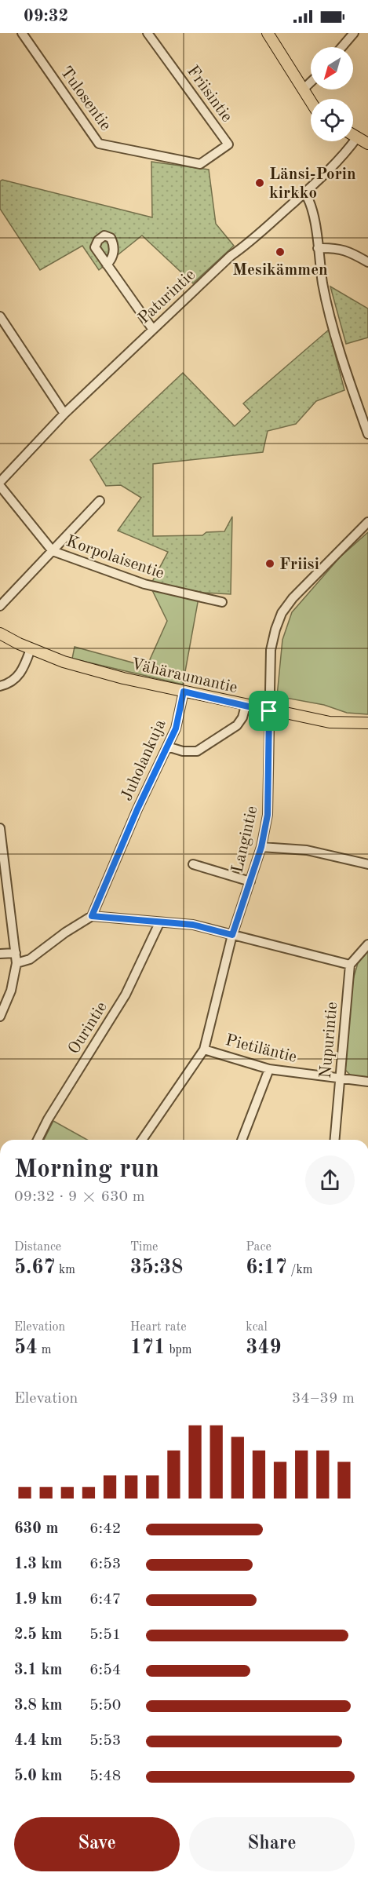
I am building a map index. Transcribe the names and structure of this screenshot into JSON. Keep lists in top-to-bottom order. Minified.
{"streets":{"main road":["Vähäraumantie"],"street":["Friisintie","Tulosentie","Paturintie","Korpolaisentie","Juholankuja","Langintie","Ourintie","Nupurintie","Pietiläntie"]},"crossings":[["Friisintie","Tulosentie"],["Paturintie","Korpolaisentie"],["Vähäraumantie","Juholankuja"],["Vähäraumantie","Langintie"],["Langintie","Pietiläntie"],["Nupurintie","Pietiläntie"]],"places":["Länsi-Porin kirkko","Mesikämmen","Friisi"],"north":"bottom left","page":{"status":"09:32","heading":["Morning run","09:32 · 9 × 630 m"],"stats":[["Distance","5.67 km"],["Time","35:38"],["Pace","6:17 /km"],["Elevation","54 m"],["Heart rate","171 bpm"],["kcal","349"]],"chart":["Elevation","34–39 m"],"list":[{"name":"630 m","note":"6:42"},{"name":"1.3 km","note":"6:53"},{"name":"1.9 km","note":"6:47"},{"name":"2.5 km","note":"5:51"},{"name":"3.1 km","note":"6:54"},{"name":"3.8 km","note":"5:50"},{"name":"4.4 km","note":"5:53"},{"name":"5.0 km","note":"5:48"}],"buttons":["Save","Share"]}}
